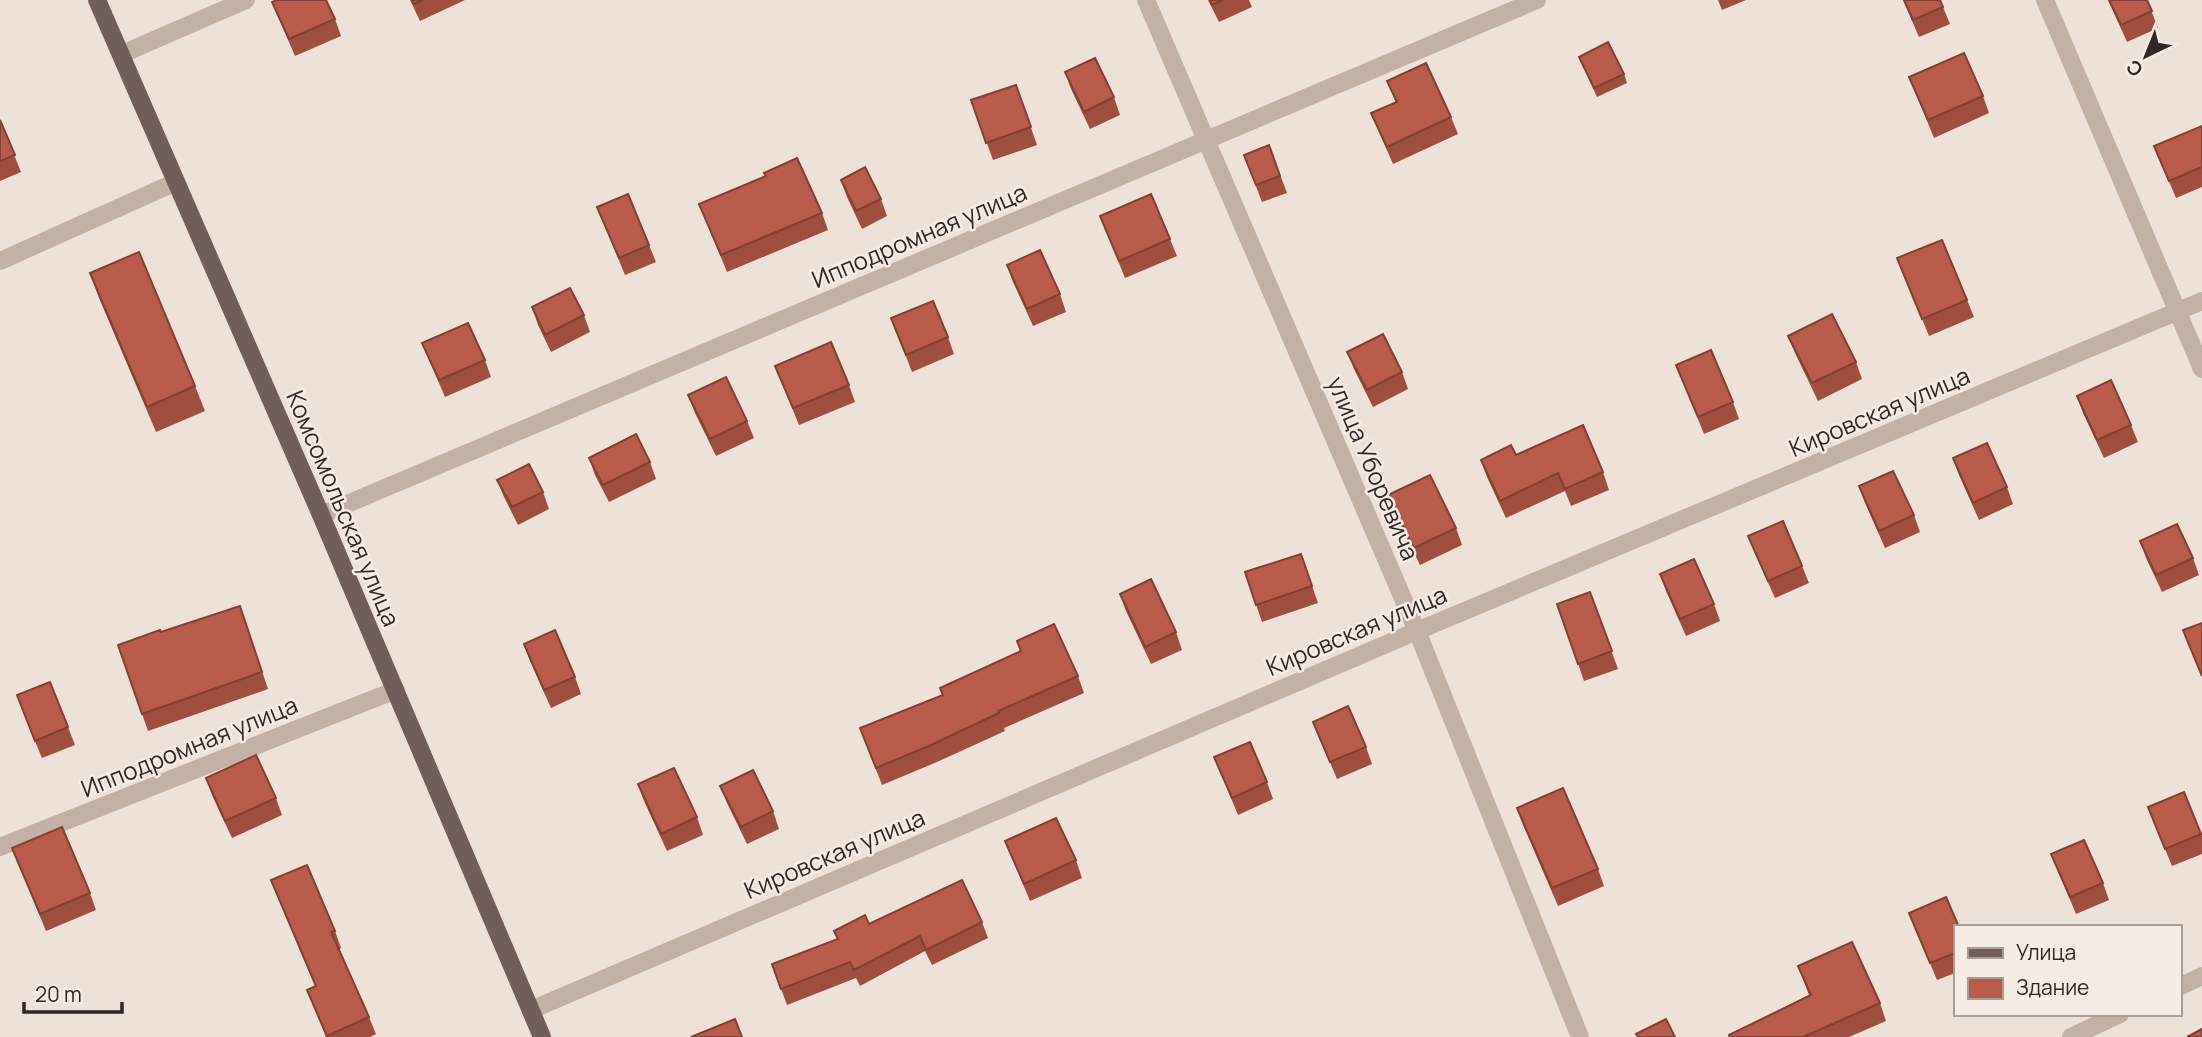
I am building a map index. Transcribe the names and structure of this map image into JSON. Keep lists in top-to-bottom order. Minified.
{"streets":{"main road":["Комсомольская улица"],"street":["Ипподромная улица","Кировская улица","улица Уборевича"]},"crossings":[["Ипподромная улица","улица Уборевича"],["Ипподромная улица","Комсомольская улица"],["Кировская улица","улица Уборевича"],["Кировская улица","Комсомольская улица"]],"legend":["Улица","Здание"],"scale_bar":"20 m","north":"bottom left"}
